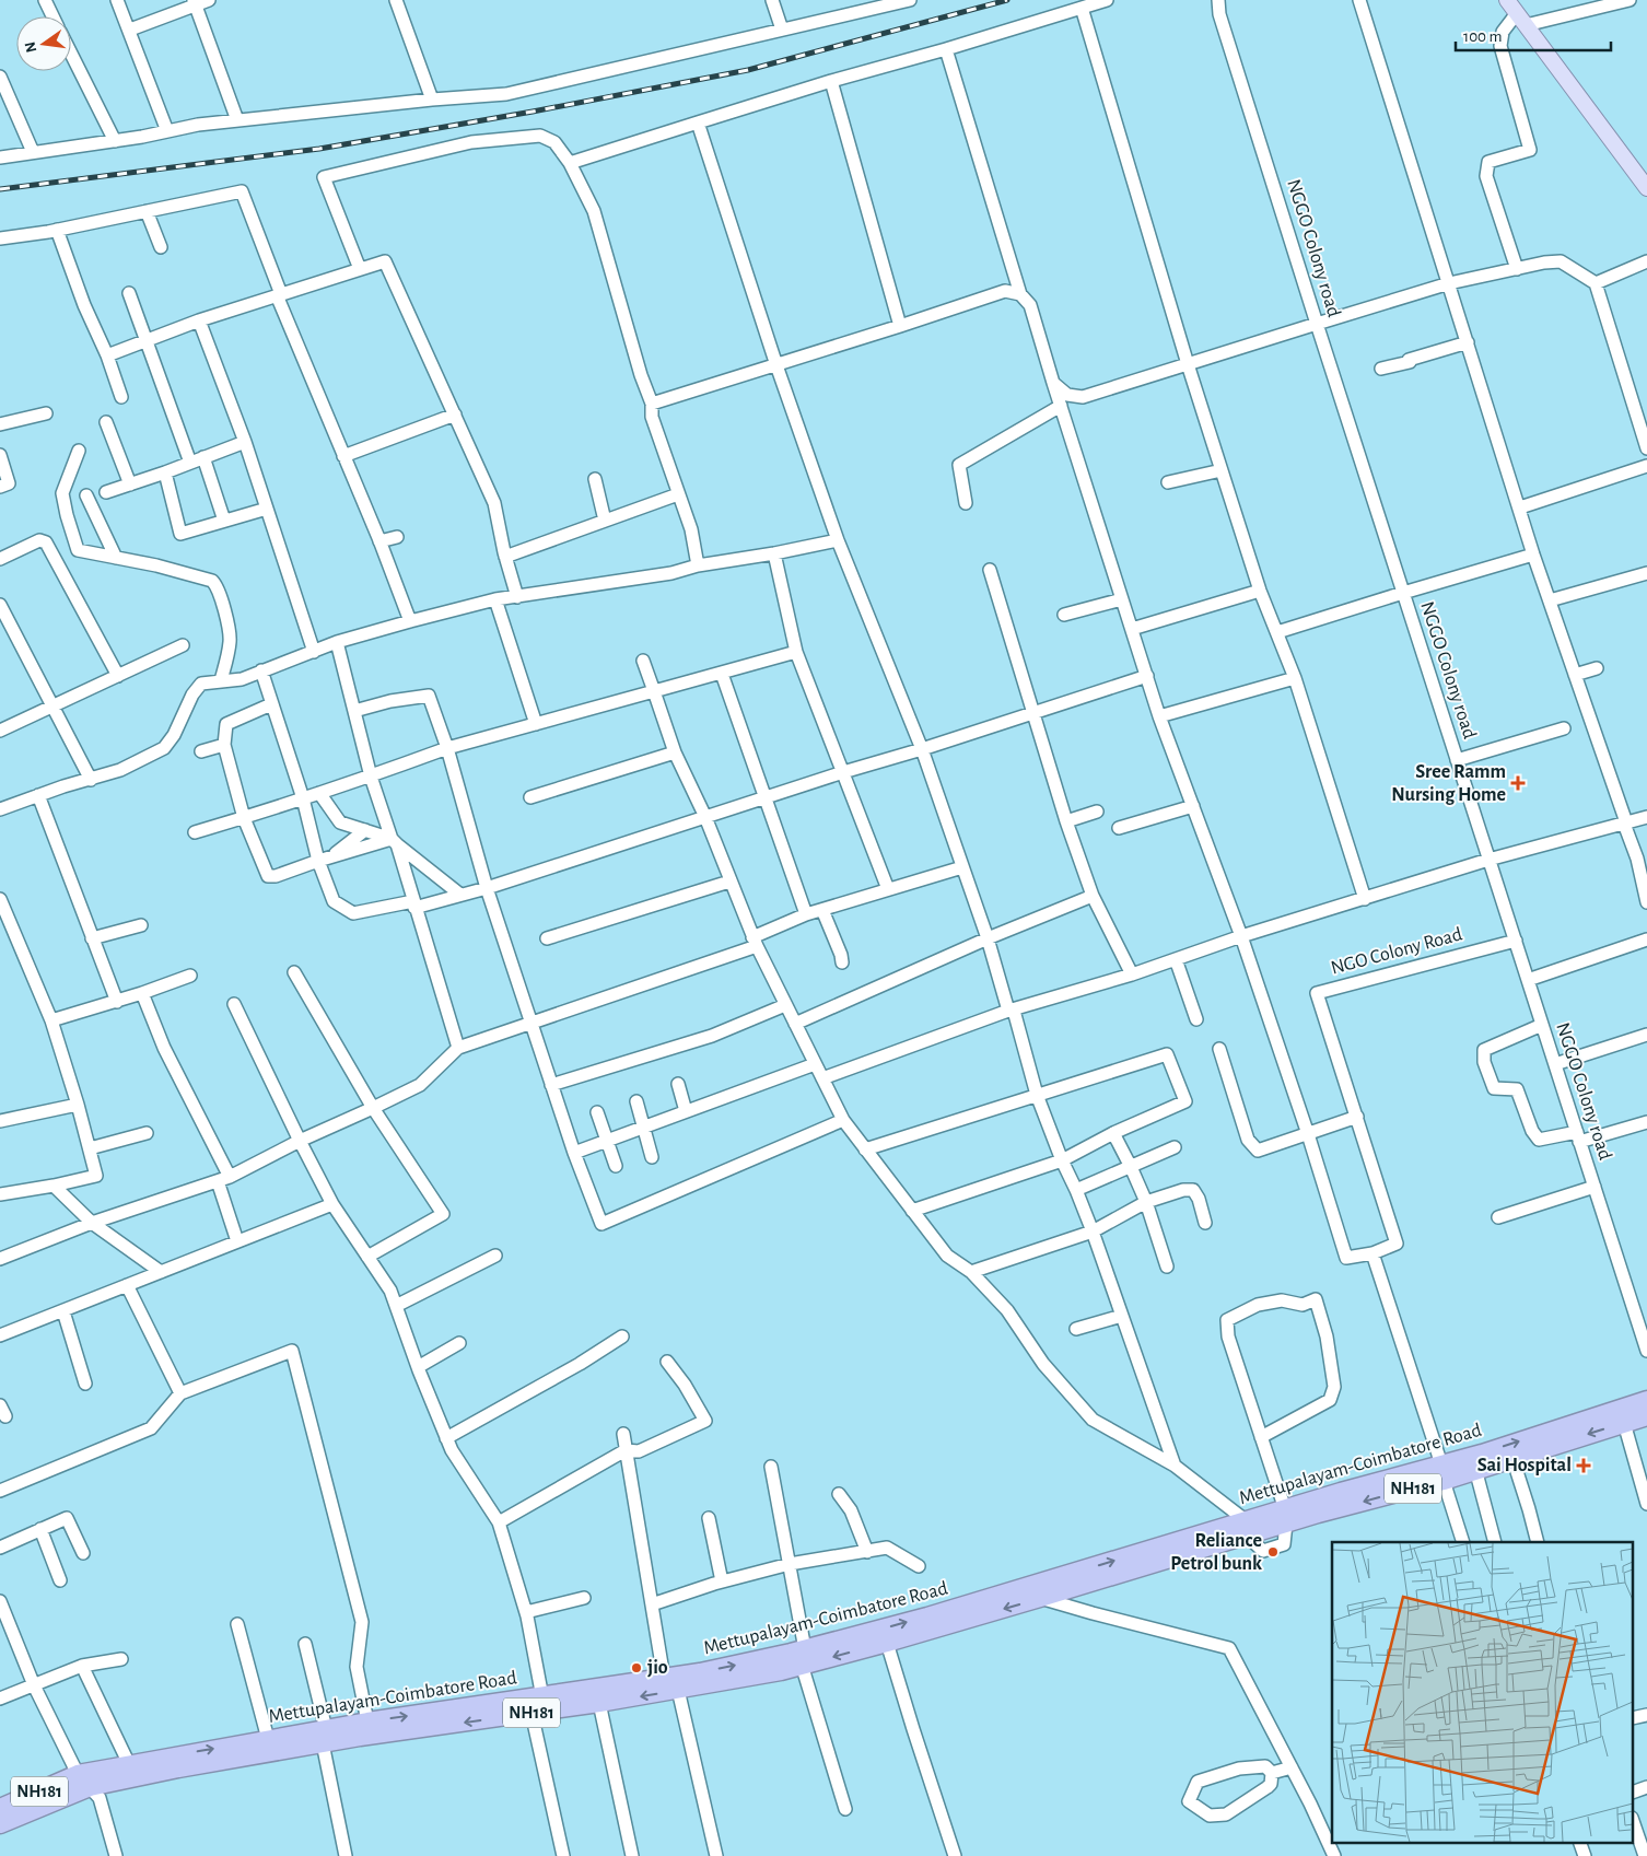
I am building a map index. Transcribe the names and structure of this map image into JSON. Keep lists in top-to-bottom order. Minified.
{"streets":{"highway":["Mettupalayam-Coimbatore Road","NH181"],"street":["NGGO Colony road","NGO Colony Road"]},"crossings":[["NGGO Colony road","NGO Colony Road"],["Mettupalayam-Coimbatore Road","NH181"]],"places":{"health":["Sree Ramm Nursing Home","Sai Hospital"],"other":["Reliance Petrol bunk","jio"]},"scale_bar":"100 m","north":"left"}
